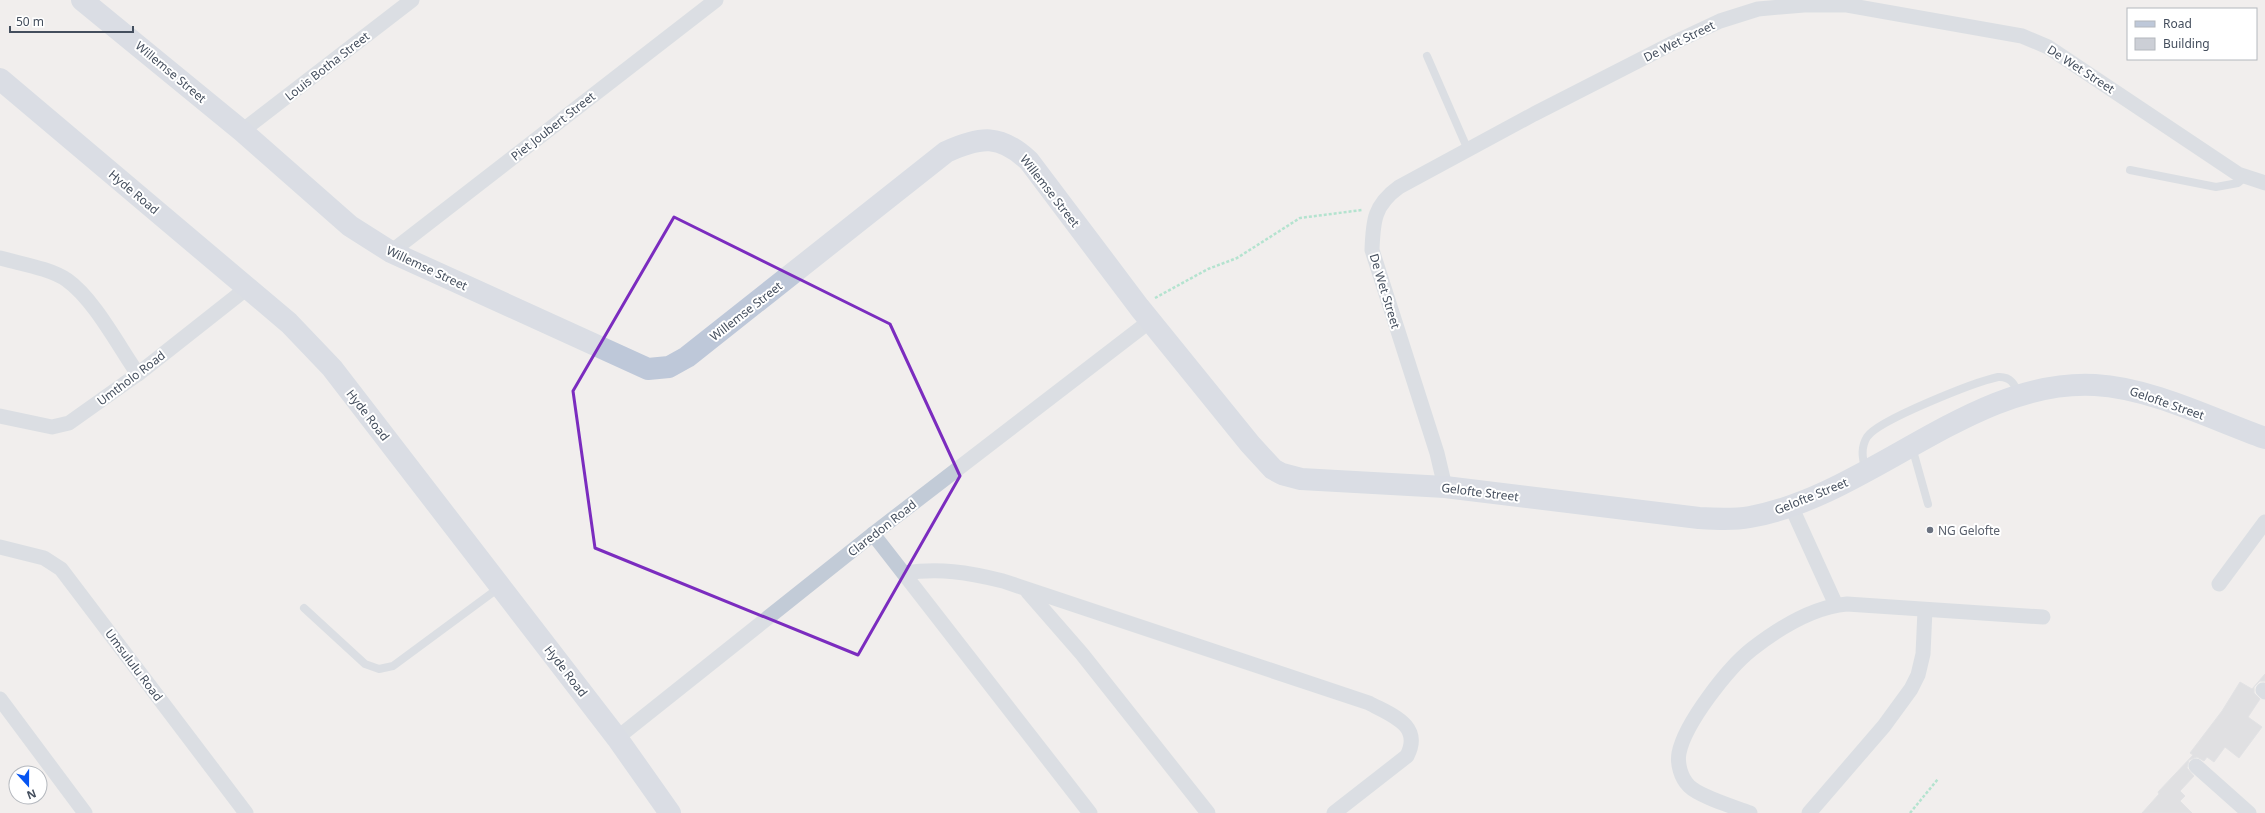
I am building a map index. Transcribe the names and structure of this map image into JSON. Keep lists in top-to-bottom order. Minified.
{"streets":{"street":["De Wet Street","Louis Botha Street","Willemse Street","Piet Joubert Street","Hyde Road","Umtholo Road","Gelofte Street","Claredon Road","Umsululu Road"]},"crossings":[["De Wet Street","Gelofte Street"],["Louis Botha Street","Willemse Street"],["Willemse Street","Piet Joubert Street"],["Willemse Street","Gelofte Street"],["Willemse Street","Claredon Road"],["Hyde Road","Umtholo Road"],["Hyde Road","Claredon Road"]],"places":["NG Gelofte"],"legend":["Road","Building"],"scale_bar":"50 m","north":"bottom"}
